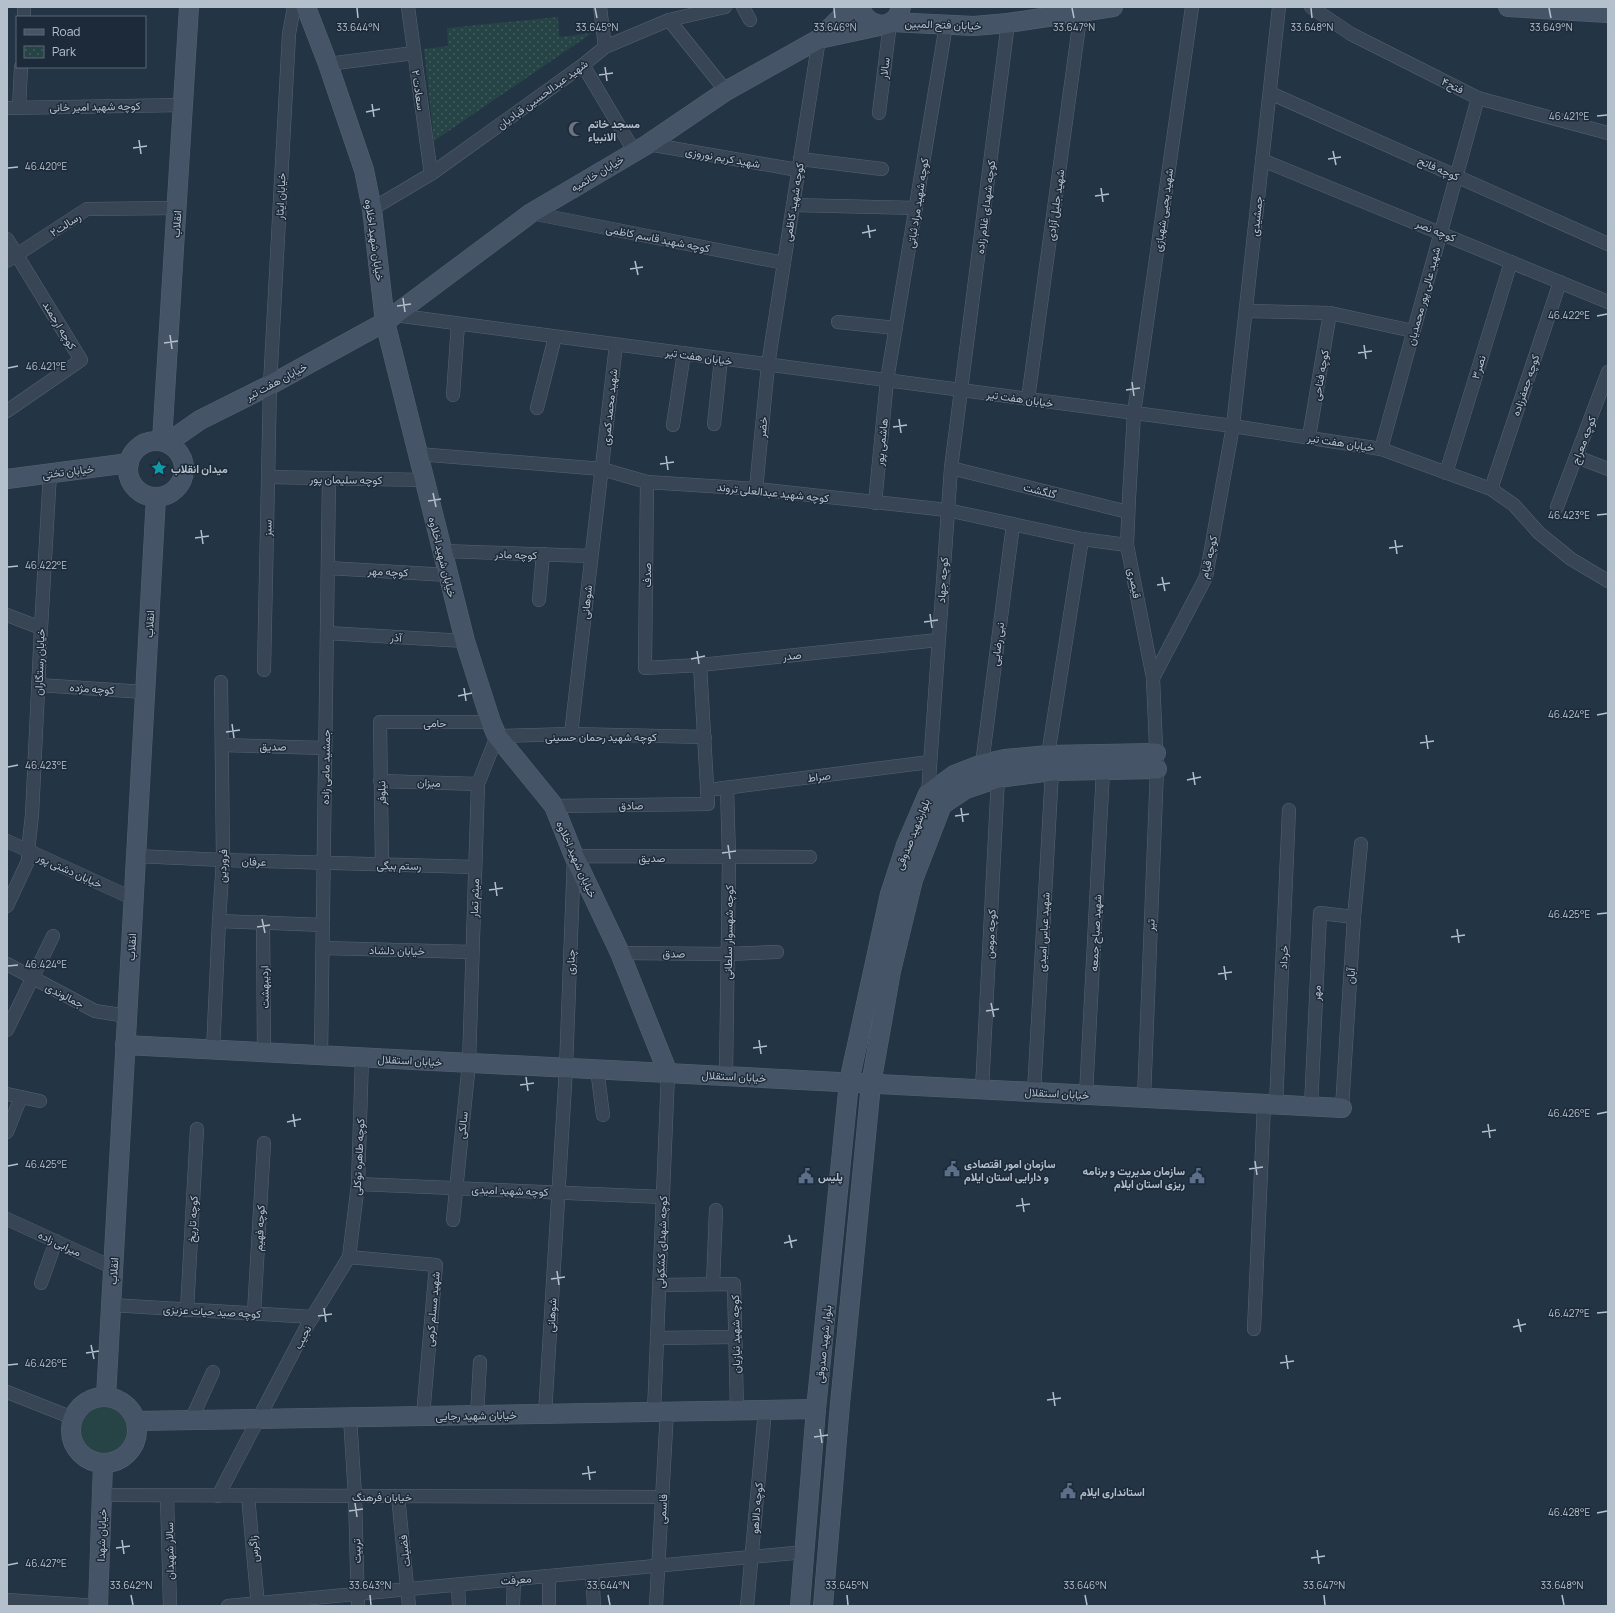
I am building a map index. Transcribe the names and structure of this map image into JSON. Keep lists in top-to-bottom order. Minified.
{"streets":{"street":["خیابان فتح المبین","سالار","فتح۴","سعادت ۲","شهید عبدالحسین قبادیان","کوچه شهید امیر خانی","شهید کریم نوروزی","کوچه فاتح","خیابان خاتمیه","خیابان ایثار","کوچه شهید کاظمی","کوچه شهید مراد ثباتی","شهید جلیل آزادی","کوچه شهدای غلام زاده","شهید یحیی شهبازی","جمشیدی","رسالت۲","انقلاب","کوچه نصر","کوچه شهید قاسم کاظمی","خیابان شهید اخلاوه","شهید عالی پور محمدیان","کوچه ارجمند","خیابان هفت تیر","نصر۳","کوچه فتاحی","کوچه جعفرزاده","شهید محمد کمری","خضر","کوچه معراج","هاشمی پور","خیابان تختی","کوچه سلیمان پور","گلگشت","کوچه شهید عبدالعلی تروند","سبز","کوچه مادر","کوچه قیام","کوچه مهر","صدف","کوچه جهاد","قیصری","شوهانی","آذر","نبی رضایی","صدر","خیابان رستگاران","کوچه مژده","حامی","کوچه شهید رحمان حسینی","صدیق","جمشید مامی زاده","صراط","میزان","نیلوفر","صادق","بلوارشهید صدوقی","عرفان","رستم بیگی","فروردین","خیابان دشتی پور","میثم تمار","تیر","کوچه شهسوار سلطانی","شهید عباس امیدی","شهید صباح جمعه","کوچه مومن","خیابان دلشاد","صدق","خرداد","چناری","آبان","اردیبهشت","مهر","جمالوندی","خیابان استقلال","سالکی","کوچه طاهره توکلی","کوچه شهید امیدی","کوچه تاریخ","کوچه فهیم","کوچه شهدای کشکولی","میرابی زاده","شهید مسلم کرمی","کوچه صید حیات عزیزی","کوچه شهید نیازیان","نجیب","بلوار شهید صدوقی","خیابان شهید رجایی","خیابان فرهنگ","کوچه دالاهو","قاسمی","خیابان شهدا","زاگرس","سالار شهیدان","تربیت","فضیلت","معرفت"]},"crossings":[["خیابان فتح المبین","سالار"],["خیابان فتح المبین","خیابان خاتمیه"],["خیابان فتح المبین","کوچه شهید مراد ثباتی"],["خیابان فتح المبین","شهید جلیل آزادی"],["خیابان فتح المبین","کوچه شهدای غلام زاده"],["سالار","خیابان خاتمیه"],["فتح۴","شهید عالی پور محمدیان"],["سعادت ۲","شهید عبدالحسین قبادیان"],["شهید عبدالحسین قبادیان","خیابان شهید اخلاوه"],["کوچه شهید امیر خانی","انقلاب"],["شهید کریم نوروزی","خیابان خاتمیه"],["شهید کریم نوروزی","کوچه شهید کاظمی"],["کوچه فاتح","جمشیدی"],["کوچه فاتح","شهید عالی پور محمدیان"],["خیابان خاتمیه","کوچه شهید کاظمی"],["خیابان خاتمیه","کوچه شهید قاسم کاظمی"],["خیابان خاتمیه","خیابان شهید اخلاوه"],["خیابان خاتمیه","خیابان هفت تیر"],["خیابان ایثار","خیابان شهید اخلاوه"],["خیابان ایثار","خیابان هفت تیر"],["خیابان ایثار","سبز"],["کوچه شهید کاظمی","کوچه شهید قاسم کاظمی"],["کوچه شهید کاظمی","خیابان هفت تیر"],["کوچه شهید کاظمی","خضر"],["کوچه شهید مراد ثباتی","خیابان هفت تیر"],["کوچه شهید مراد ثباتی","هاشمی پور"],["شهید جلیل آزادی","خیابان هفت تیر"],["کوچه شهدای غلام زاده","خیابان هفت تیر"],["کوچه شهدای غلام زاده","کوچه جهاد"],["شهید یحیی شهبازی","خیابان هفت تیر"],["شهید یحیی شهبازی","قیصری"],["جمشیدی","کوچه نصر"],["جمشیدی","خیابان هفت تیر"],["جمشیدی","کوچه قیام"],["رسالت۲","انقلاب"],["رسالت۲","کوچه ارجمند"],["انقلاب","خیابان هفت تیر"],["انقلاب","خیابان تختی"],["انقلاب","کوچه مژده"],["انقلاب","عرفان"],["انقلاب","خیابان دشتی پور"],["انقلاب","جمالوندی"],["انقلاب","خیابان استقلال"],["انقلاب","میرابی زاده"],["انقلاب","کوچه صید حیات عزیزی"],["انقلاب","خیابان شهید رجایی"],["انقلاب","خیابان شهدا"],["کوچه نصر","شهید عالی پور محمدیان"],["کوچه نصر","نصر۳"],["کوچه نصر","کوچه جعفرزاده"],["خیابان شهید اخلاوه","خیابان هفت تیر"],["خیابان شهید اخلاوه","کوچه سلیمان پور"],["خیابان شهید اخلاوه","کوچه شهید عبدالعلی تروند"],["خیابان شهید اخلاوه","کوچه مادر"],["خیابان شهید اخلاوه","کوچه مهر"],["خیابان شهید اخلاوه","آذر"],["خیابان شهید اخلاوه","حامی"],["خیابان شهید اخلاوه","کوچه شهید رحمان حسینی"],["خیابان شهید اخلاوه","صدیق"],["خیابان شهید اخلاوه","صادق"],["خیابان شهید اخلاوه","میثم تمار"],["خیابان شهید اخلاوه","صدق"],["خیابان شهید اخلاوه","چناری"],["خیابان شهید اخلاوه","خیابان استقلال"],["خیابان شهید اخلاوه","کوچه شهدای کشکولی"],["شهید عالی پور محمدیان","خیابان هفت تیر"],["خیابان هفت تیر","نصر۳"],["خیابان هفت تیر","کوچه فتاحی"],["خیابان هفت تیر","کوچه جعفرزاده"],["خیابان هفت تیر","شهید محمد کمری"],["خیابان هفت تیر","خضر"],["خیابان هفت تیر","هاشمی پور"],["خیابان هفت تیر","خیابان تختی"],["خیابان هفت تیر","سبز"],["خیابان هفت تیر","کوچه قیام"],["خیابان هفت تیر","کوچه جهاد"],["خیابان هفت تیر","قیصری"],["شهید محمد کمری","کوچه شهید عبدالعلی تروند"],["شهید محمد کمری","شوهانی"],["خضر","کوچه شهید عبدالعلی تروند"],["هاشمی پور","کوچه شهید عبدالعلی تروند"],["خیابان تختی","خیابان رستگاران"],["کوچه سلیمان پور","سبز"],["کوچه سلیمان پور","جمشید مامی زاده"],["گلگشت","کوچه جهاد"],["گلگشت","قیصری"],["کوچه شهید عبدالعلی تروند","صدف"],["کوچه شهید عبدالعلی تروند","کوچه جهاد"],["کوچه شهید عبدالعلی تروند","قیصری"],["کوچه شهید عبدالعلی تروند","شوهانی"],["کوچه شهید عبدالعلی تروند","نبی رضایی"],["کوچه شهید عبدالعلی تروند","شهید عباس امیدی"],["کوچه مادر","شوهانی"],["کوچه قیام","قیصری"],["کوچه مهر","جمشید مامی زاده"],["صدف","صدر"],["کوچه جهاد","صدر"],["کوچه جهاد","صراط"],["کوچه جهاد","بلوارشهید صدوقی"],["قیصری","بلوارشهید صدوقی"],["قیصری","تیر"],["شوهانی","کوچه شهید رحمان حسینی"],["شوهانی","چناری"],["شوهانی","کوچه شهید امیدی"],["شوهانی","خیابان شهید رجایی"],["آذر","جمشید مامی زاده"],["نبی رضایی","بلوارشهید صدوقی"],["خیابان رستگاران","کوچه مژده"],["خیابان رستگاران","خیابان دشتی پور"],["حامی","کوچه شهید رحمان حسینی"],["حامی","نیلوفر"],["حامی","میثم تمار"],["کوچه شهید رحمان حسینی","میثم تمار"],["صدیق","جمشید مامی زاده"],["صدیق","فروردین"],["صدیق","کوچه شهسوار سلطانی"],["صدیق","چناری"],["جمشید مامی زاده","عرفان"],["جمشید مامی زاده","رستم بیگی"],["جمشید مامی زاده","خیابان دلشاد"],["جمشید مامی زاده","خیابان استقلال"],["صراط","صادق"],["صراط","کوچه شهسوار سلطانی"],["میزان","نیلوفر"],["میزان","میثم تمار"],["نیلوفر","رستم بیگی"],["بلوارشهید صدوقی","تیر"],["بلوارشهید صدوقی","شهید عباس امیدی"],["بلوارشهید صدوقی","شهید صباح جمعه"],["بلوارشهید صدوقی","کوچه مومن"],["بلوارشهید صدوقی","خیابان استقلال"],["بلوارشهید صدوقی","بلوار شهید صدوقی"],["عرفان","رستم بیگی"],["عرفان","فروردین"],["رستم بیگی","میثم تمار"],["فروردین","خیابان استقلال"],["میثم تمار","خیابان دلشاد"],["میثم تمار","خیابان استقلال"],["میثم تمار","سالکی"],["تیر","خیابان استقلال"],["کوچه شهسوار سلطانی","صدق"],["کوچه شهسوار سلطانی","خیابان استقلال"],["شهید عباس امیدی","خیابان استقلال"],["شهید صباح جمعه","خیابان استقلال"],["کوچه مومن","خیابان استقلال"],["خرداد","خیابان استقلال"],["چناری","خیابان استقلال"],["چناری","کوچه شهید امیدی"],["آبان","مهر"],["آبان","خیابان استقلال"],["اردیبهشت","خیابان استقلال"],["مهر","خیابان استقلال"],["خیابان استقلال","سالکی"],["خیابان استقلال","کوچه طاهره توکلی"],["خیابان استقلال","کوچه شهدای کشکولی"],["خیابان استقلال","بلوار شهید صدوقی"],["سالکی","کوچه شهید امیدی"],["کوچه طاهره توکلی","کوچه شهید امیدی"],["کوچه طاهره توکلی","شهید مسلم کرمی"],["کوچه طاهره توکلی","نجیب"],["کوچه شهید امیدی","کوچه شهدای کشکولی"],["کوچه تاریخ","کوچه صید حیات عزیزی"],["کوچه فهیم","کوچه صید حیات عزیزی"],["کوچه شهدای کشکولی","کوچه شهید نیازیان"],["کوچه شهدای کشکولی","خیابان شهید رجایی"],["کوچه شهدای کشکولی","قاسمی"],["شهید مسلم کرمی","نجیب"],["شهید مسلم کرمی","خیابان شهید رجایی"],["کوچه صید حیات عزیزی","نجیب"],["کوچه شهید نیازیان","خیابان شهید رجایی"],["نجیب","خیابان شهید رجایی"],["نجیب","خیابان فرهنگ"],["بلوار شهید صدوقی","خیابان شهید رجایی"],["بلوار شهید صدوقی","معرفت"],["خیابان شهید رجایی","کوچه دالاهو"],["خیابان شهید رجایی","قاسمی"],["خیابان شهید رجایی","خیابان شهدا"],["خیابان شهید رجایی","تربیت"],["خیابان فرهنگ","قاسمی"],["خیابان فرهنگ","خیابان شهدا"],["خیابان فرهنگ","زاگرس"],["خیابان فرهنگ","سالار شهیدان"],["خیابان فرهنگ","تربیت"],["خیابان فرهنگ","فضیلت"],["کوچه دالاهو","معرفت"],["قاسمی","معرفت"],["زاگرس","معرفت"],["تربیت","معرفت"],["فضیلت","معرفت"]],"places":{"mosque":["مسجد خاتم الانبیاء"],"place":["میدان انقلاب"],"public building":["سازمان امور اقتصادی و دارایی استان ایلام","پلیس","سازمان مدیریت و برنامه ریزی استان ایلام","استانداری ایلام"]},"legend":["Road","Park"],"coordinates":["33.644°N","33.645°N","33.646°N","33.647°N","33.648°N","33.649°N","46.421°E","46.420°E","46.422°E","46.423°E","46.424°E","46.425°E","46.426°E","46.427°E","46.428°E","33.642°N","33.643°N"]}
